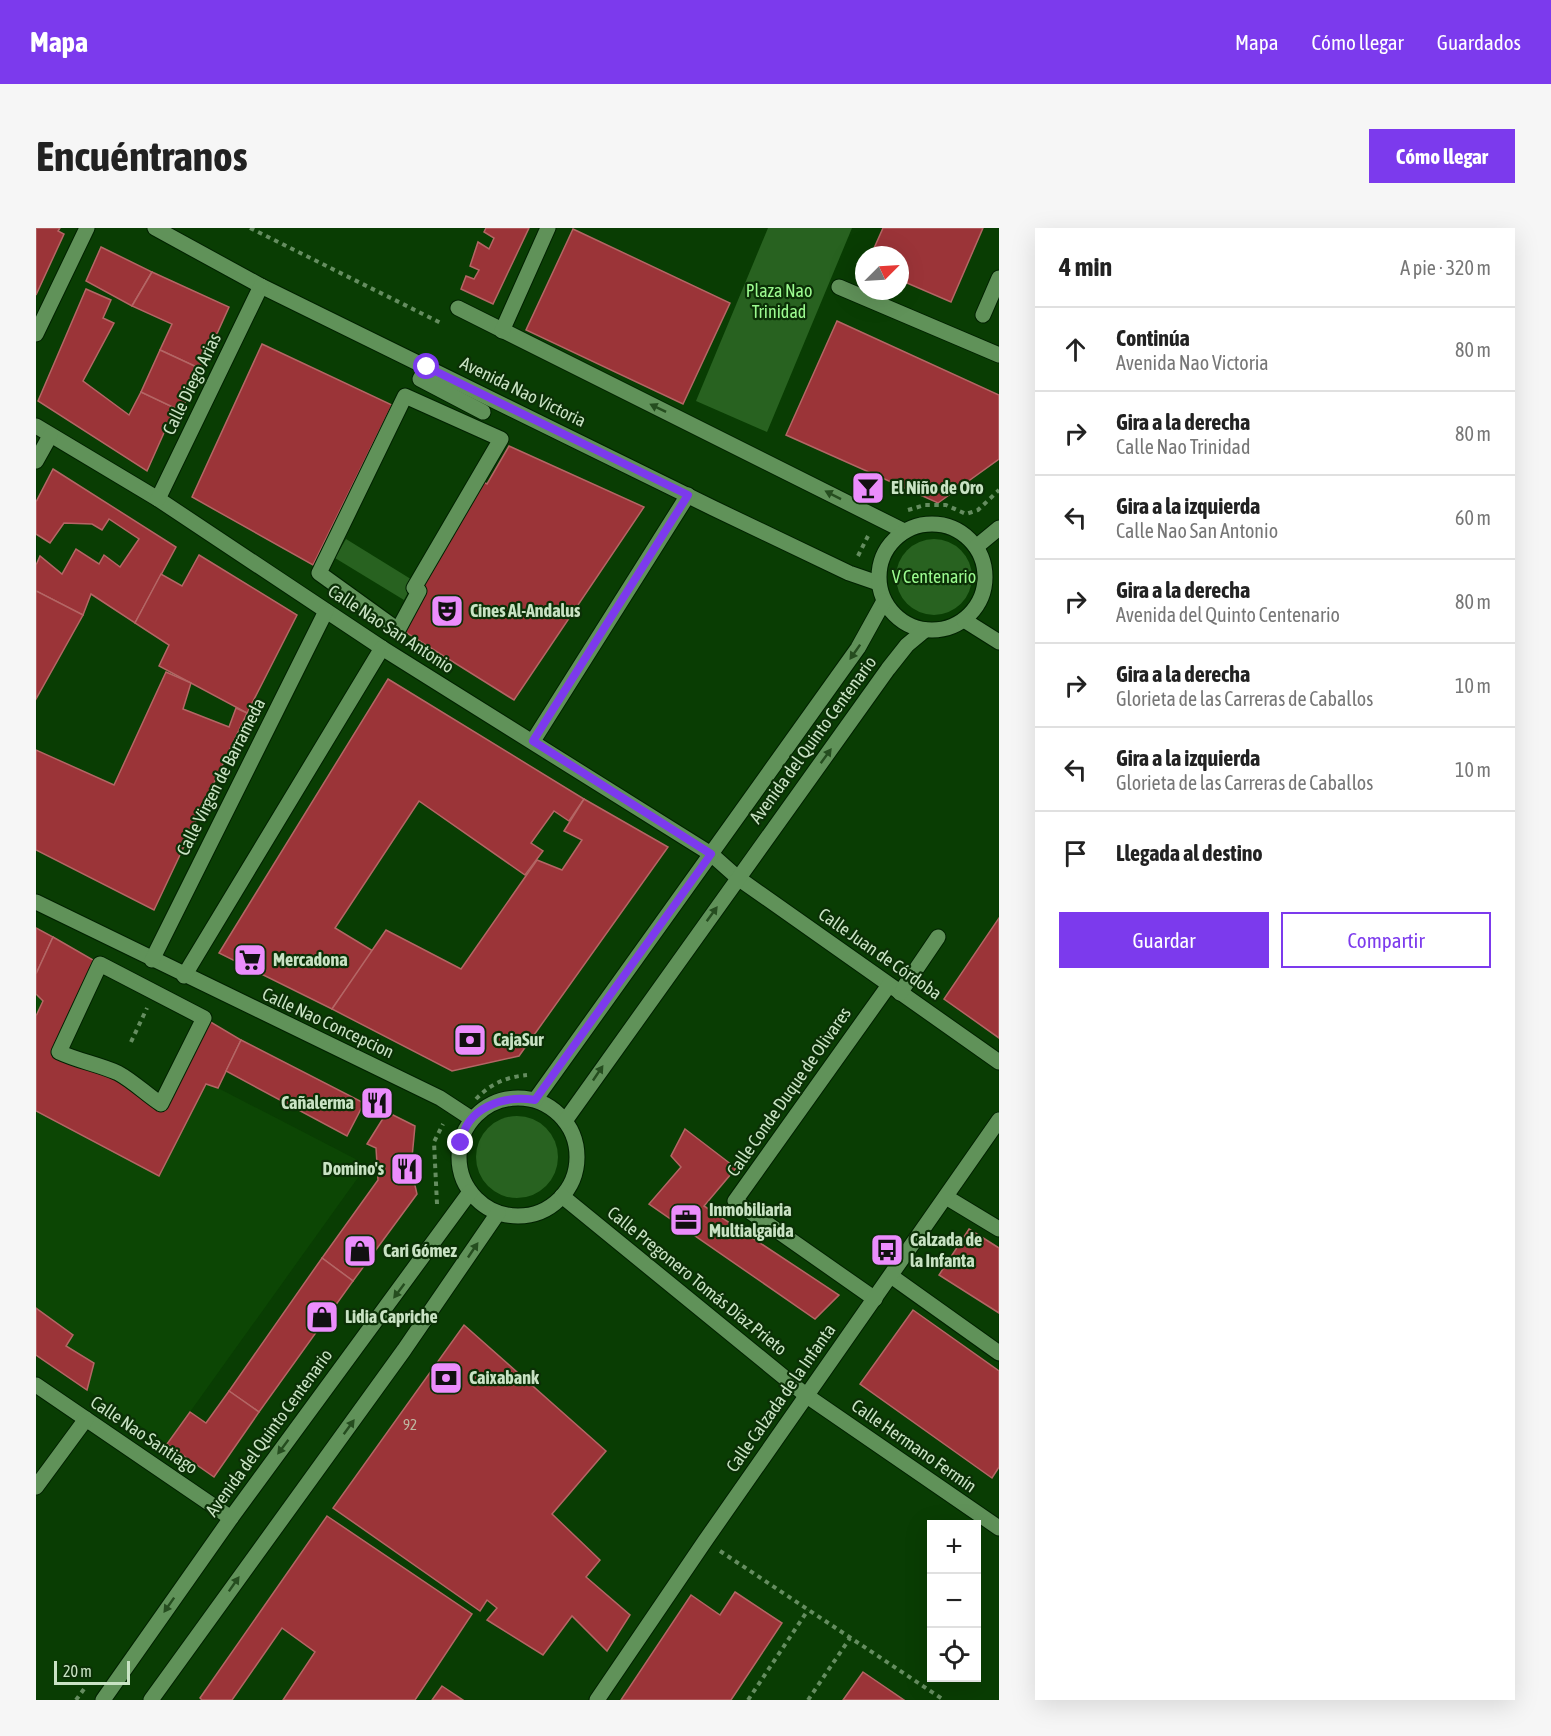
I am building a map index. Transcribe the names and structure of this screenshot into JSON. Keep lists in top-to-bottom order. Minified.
{"streets":{"street":["Calle Diego Arias","Avenida Nao Victoria","Calle Nao San Antonio","Avenida del Quinto Centenario","Calle Virgen de Barrameda","Calle Juan de Córdoba","Calle Nao Concepcion","Calle Conde Duque de Olivares","Calle Pregonero Tomás Díaz Prieto","Calle Calzada de la Infanta","Calle Nao Santiago","Calle Hermano Fermín"]},"crossings":[["Calle Diego Arias","Avenida Nao Victoria"],["Calle Diego Arias","Calle Nao San Antonio"],["Avenida Nao Victoria","Avenida del Quinto Centenario"],["Calle Nao San Antonio","Avenida del Quinto Centenario"],["Calle Nao San Antonio","Calle Virgen de Barrameda"],["Avenida del Quinto Centenario","Calle Juan de Córdoba"],["Avenida del Quinto Centenario","Calle Nao Concepcion"],["Avenida del Quinto Centenario","Calle Pregonero Tomás Díaz Prieto"],["Avenida del Quinto Centenario","Calle Nao Santiago"],["Calle Virgen de Barrameda","Calle Nao Concepcion"],["Calle Juan de Córdoba","Calle Conde Duque de Olivares"],["Calle Nao Concepcion","Calle Pregonero Tomás Díaz Prieto"],["Calle Conde Duque de Olivares","Calle Calzada de la Infanta"],["Calle Pregonero Tomás Díaz Prieto","Calle Calzada de la Infanta"],["Calle Pregonero Tomás Díaz Prieto","Calle Hermano Fermín"],["Calle Calzada de la Infanta","Calle Hermano Fermín"]],"parks":["Plaza Nao Trinidad","V Centenario"],"places":{"bar":["El Niño de Oro"],"theatre":["Cines Al-Andalus"],"supermarket":["Mercadona"],"bank":["CajaSur","Caixabank"],"restaurant":["Cañalerma","Domino's"],"office":["Inmobiliaria Multialgaida"],"bus stop":["Calzada de la Infanta"],"shop":["Cari Gómez","Lidia Capriche"]},"house_numbers":["92"],"scale_bar":"20 m","north":"top right","page":{"header":"Mapa","nav":["Mapa","Cómo llegar","Guardados"],"buttons":["Cómo llegar",["Guardar","Compartir"]],"title":"Encuéntranos","heading":["4 min","A pie · 320 m"],"list":[["Continúa","Avenida Nao Victoria","80 m"],["Gira a la derecha","Calle Nao Trinidad","80 m"],["Gira a la izquierda","Calle Nao San Antonio","60 m"],["Gira a la derecha","Avenida del Quinto Centenario","80 m"],["Gira a la derecha","Glorieta de las Carreras de Caballos","10 m"],["Gira a la izquierda","Glorieta de las Carreras de Caballos","10 m"],"Llegada al destino"],"map_buttons":["+","−"],"scale":"20 m"}}
